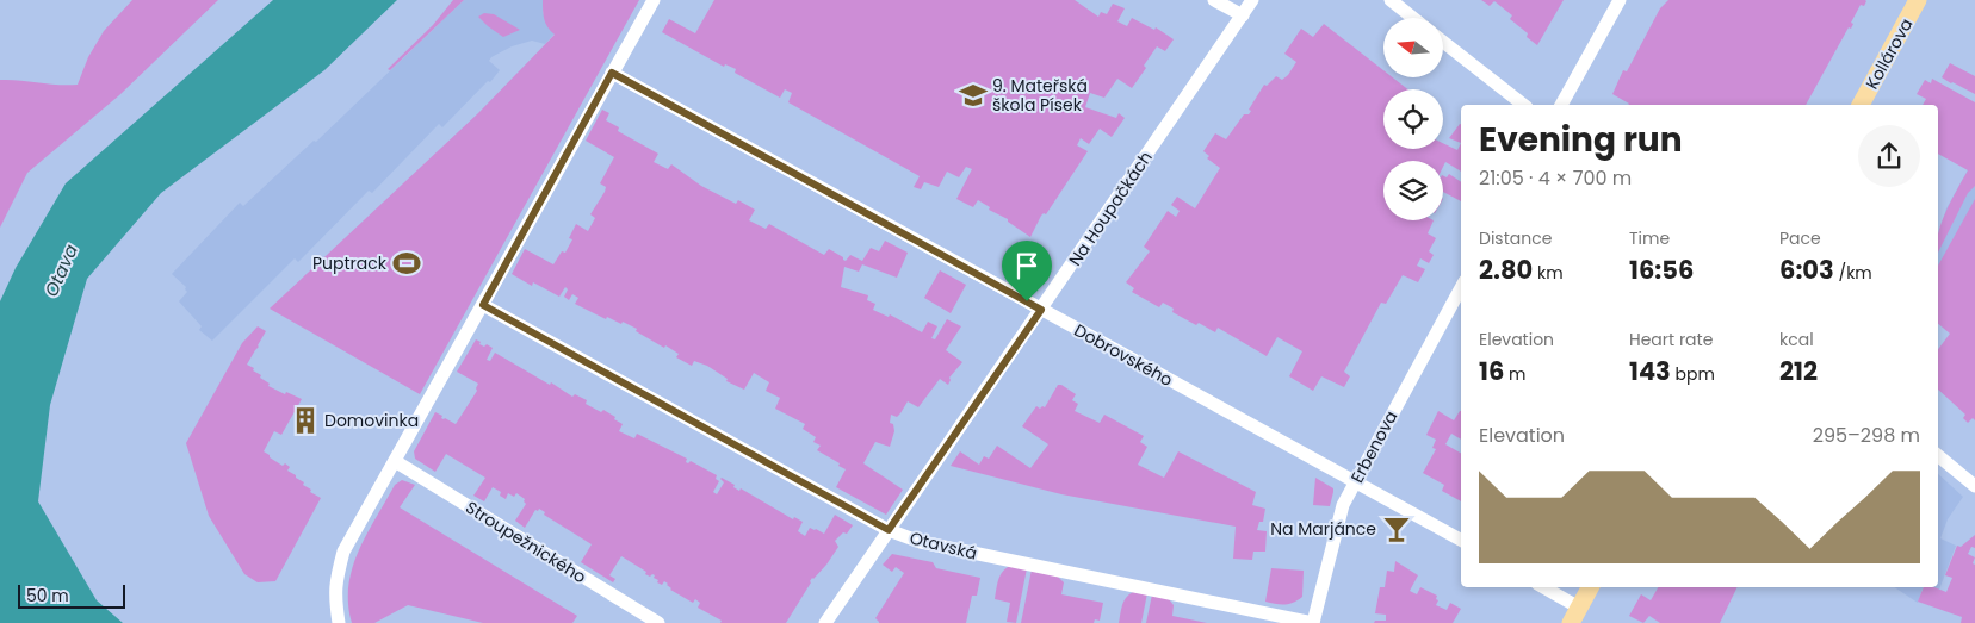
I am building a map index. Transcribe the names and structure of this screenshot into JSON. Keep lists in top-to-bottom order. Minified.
{"streets":{"main road":["Kollárova"],"street":["Na Houpačkách","Dobrovského","Erbenova","Stroupežnického","Otavská"]},"crossings":[["Na Houpačkách","Dobrovského"],["Na Houpačkách","Otavská"],["Dobrovského","Erbenova"],["Erbenova","Otavská"]],"water":["Otava"],"places":{"school or university":["9. Mateřská škola Písek"],"sports":["Puptrack"],"building":["Domovinka"],"bar":["Na Marjánce"]},"scale_bar":"50 m","north":"left","page":{"heading":["Evening run","21:05 · 4 × 700 m"],"stats":[["Distance","2.80 km"],["Time","16:56"],["Pace","6:03 /km"],["Elevation","16 m"],["Heart rate","143 bpm"],["kcal","212"]],"chart":["Elevation","295–298 m"],"scale":"50 m"}}
